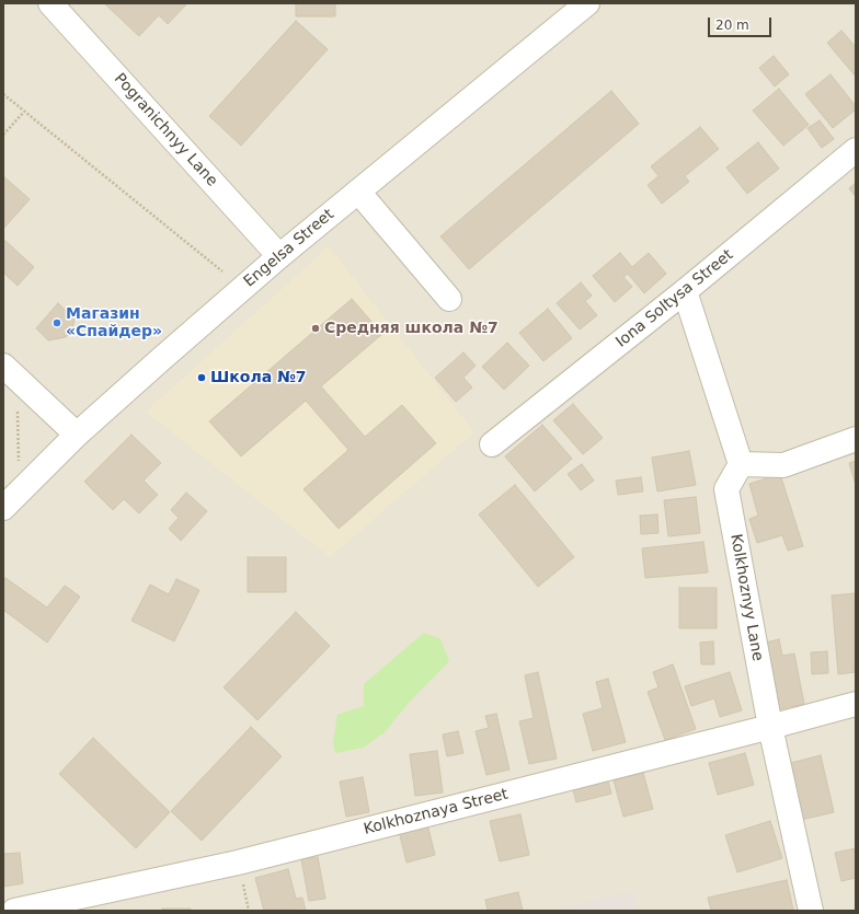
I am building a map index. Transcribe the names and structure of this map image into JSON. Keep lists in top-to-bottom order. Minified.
{"streets":{"street":["Pogranichnyy Lane","Engelsa Street","Iona Soltysa Street","Kolkhoznyy Lane","Kolkhoznaya Street"]},"crossings":[["Pogranichnyy Lane","Engelsa Street"],["Kolkhoznyy Lane","Kolkhoznaya Street"]],"places":["Магазин «Спайдер»","Средняя школа №7","Школа №7"],"scale_bar":"20 m"}
